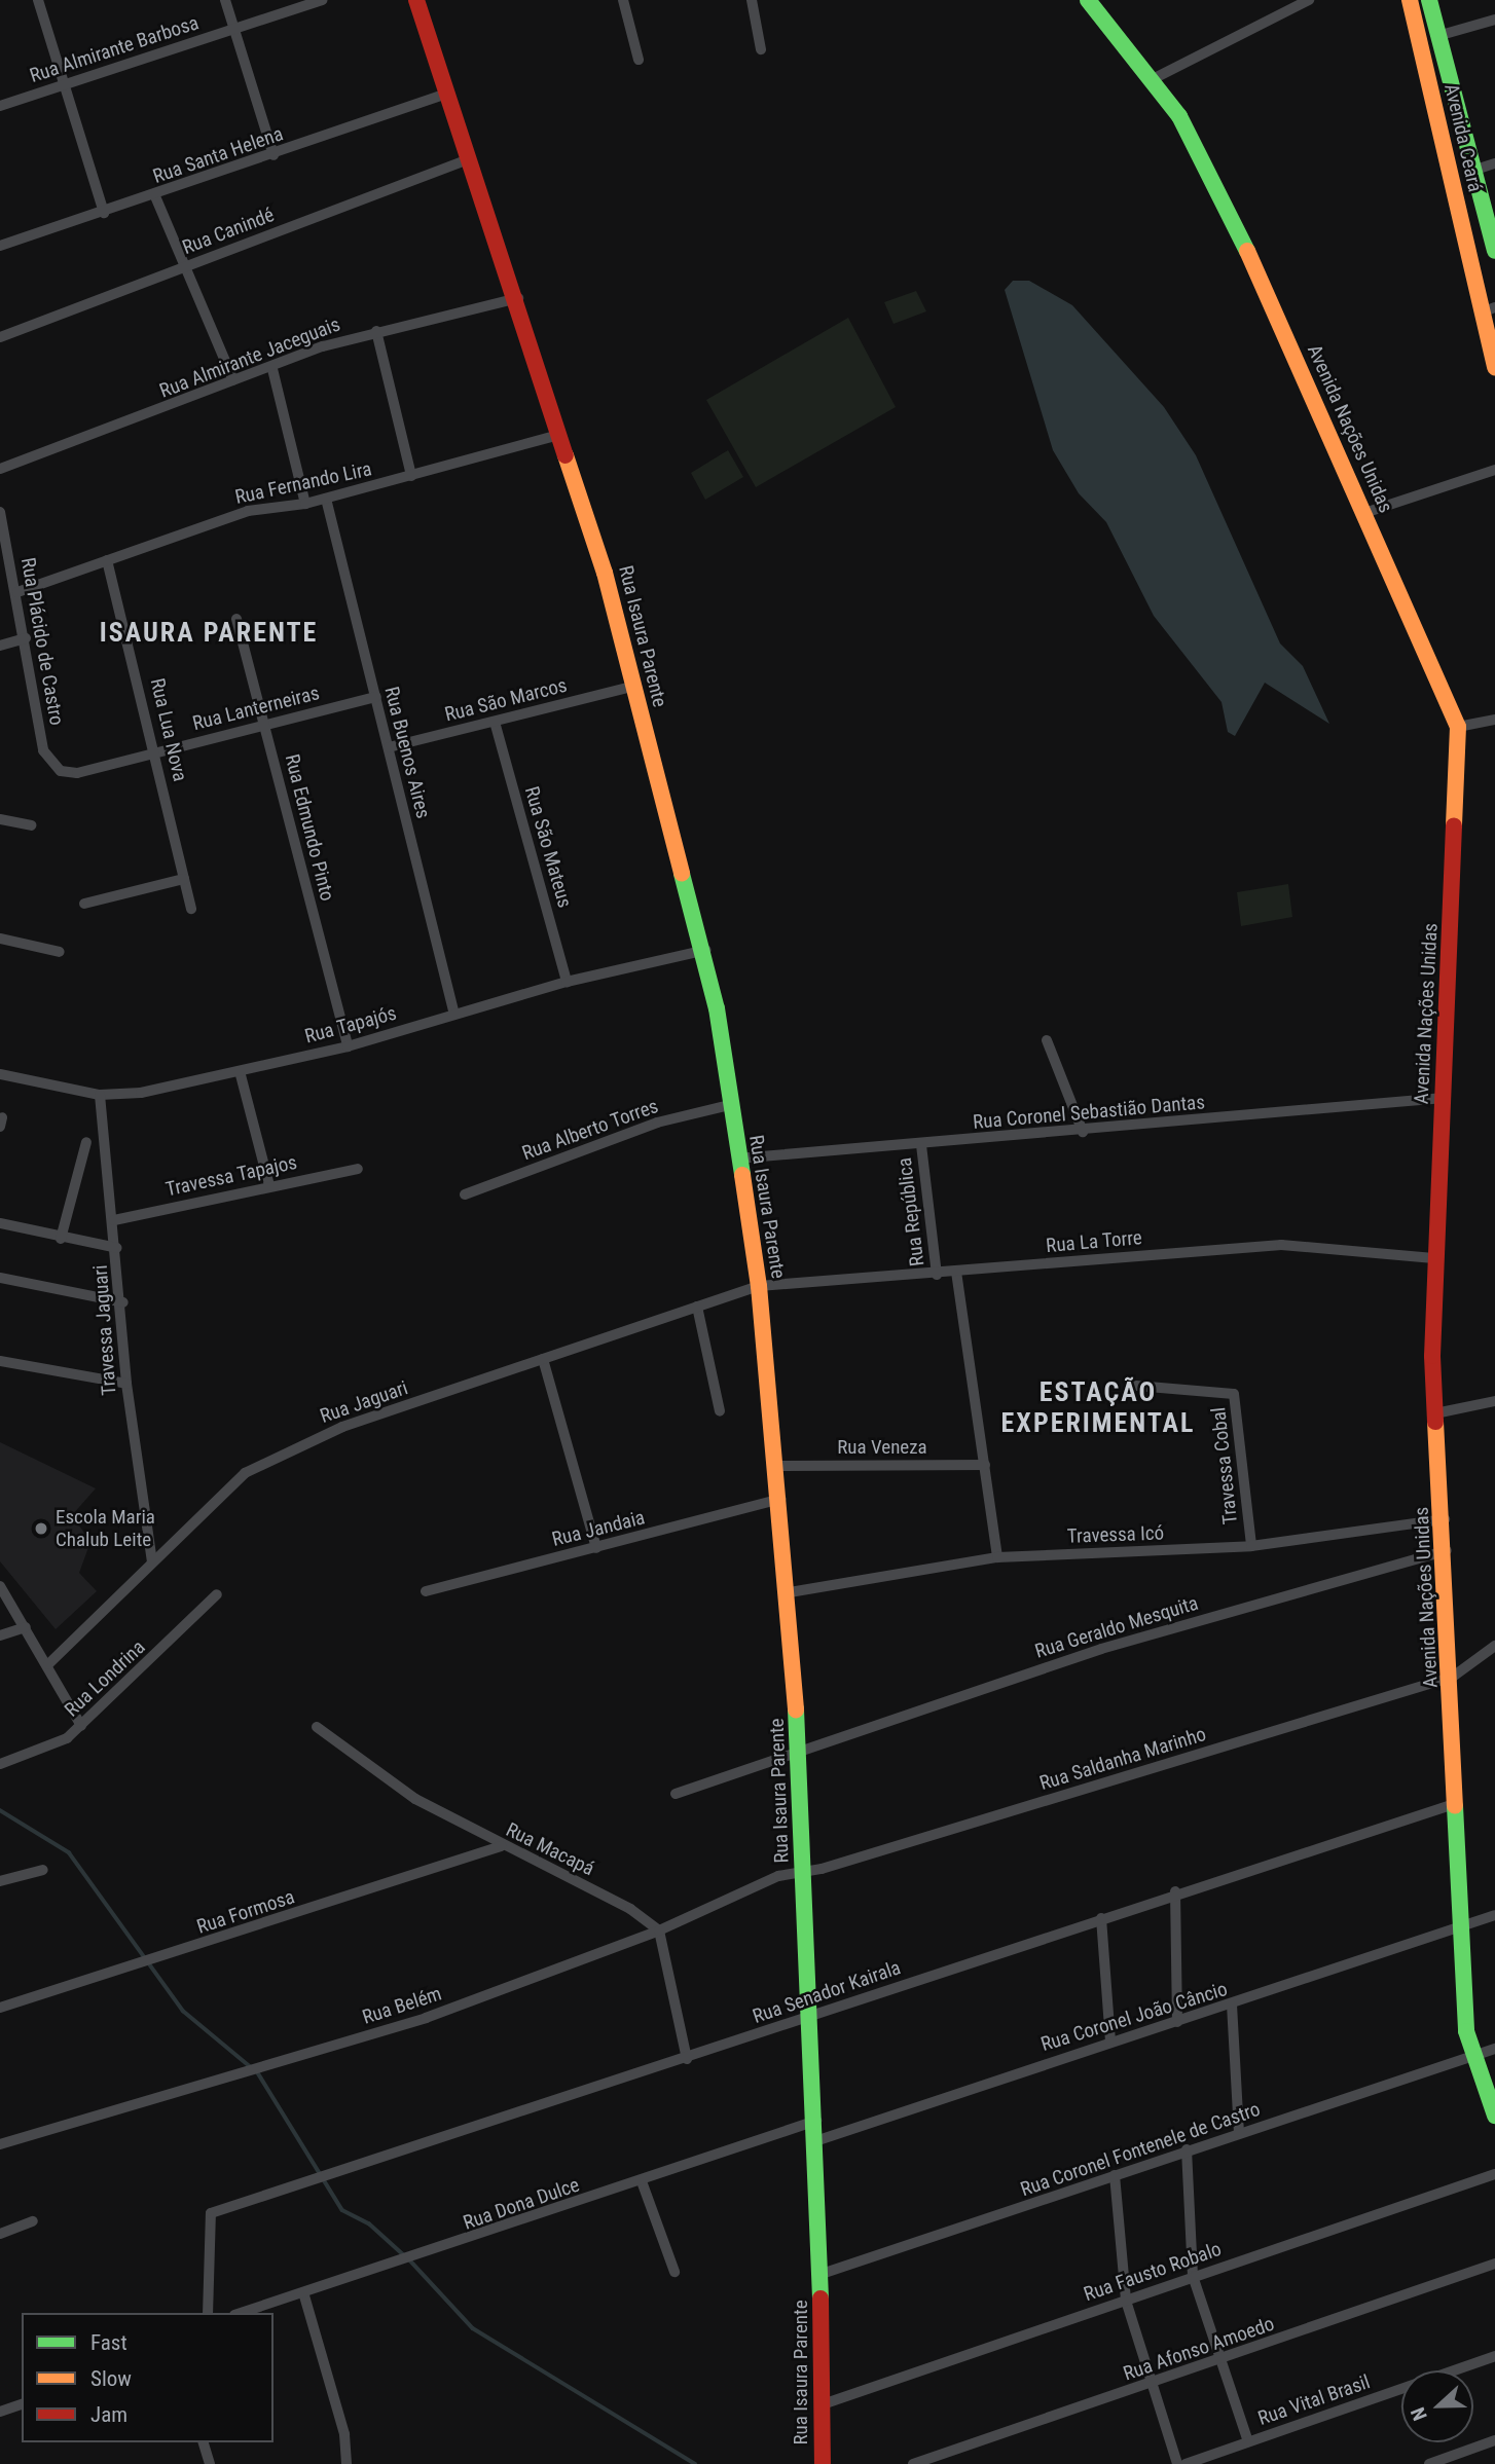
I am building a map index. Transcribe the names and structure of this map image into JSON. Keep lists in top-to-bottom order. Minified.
{"streets":{"street":["Rua Almirante Barbosa","Avenida Ceará","Rua Santa Helena","Rua Canindé","Rua Almirante Jaceguais","Avenida Nações Unidas","Rua Fernando Lira","Rua Isaura Parente","Rua Plácido de Castro","Rua São Marcos","Rua Lanterneiras","Rua Lua Nova","Rua Buenos Aires","Rua Edmundo Pinto","Rua São Mateus","Rua Tapajós","Rua Coronel Sebastião Dantas","Rua Alberto Torres","Travessa Tapajos","Rua República","Rua La Torre","Travessa Jaguari","Rua Jaguari","Rua Veneza","Travessa Cobal","Rua Jandaia","Travessa Icó","Rua Geraldo Mesquita","Rua Londrina","Rua Saldanha Marinho","Rua Macapá","Rua Formosa","Rua Senador Kairala","Rua Belém","Rua Coronel João Câncio","Rua Coronel Fontenele de Castro","Rua Dona Dulce","Rua Fausto Robalo","Rua Afonso Amoedo","Rua Vital Brasil"]},"crossings":[["Rua Santa Helena","Rua Isaura Parente"],["Rua Canindé","Rua Isaura Parente"],["Rua Almirante Jaceguais","Rua Isaura Parente"],["Avenida Nações Unidas","Rua Coronel Sebastião Dantas"],["Avenida Nações Unidas","Rua La Torre"],["Avenida Nações Unidas","Travessa Icó"],["Avenida Nações Unidas","Rua Geraldo Mesquita"],["Avenida Nações Unidas","Rua Saldanha Marinho"],["Avenida Nações Unidas","Rua Senador Kairala"],["Avenida Nações Unidas","Rua Coronel João Câncio"],["Avenida Nações Unidas","Rua Coronel Fontenele de Castro"],["Rua Fernando Lira","Rua Isaura Parente"],["Rua Fernando Lira","Rua Plácido de Castro"],["Rua Fernando Lira","Rua Lua Nova"],["Rua Fernando Lira","Rua Buenos Aires"],["Rua Isaura Parente","Rua São Marcos"],["Rua Isaura Parente","Rua Tapajós"],["Rua Isaura Parente","Rua Coronel Sebastião Dantas"],["Rua Isaura Parente","Rua Alberto Torres"],["Rua Isaura Parente","Rua La Torre"],["Rua Isaura Parente","Rua Jaguari"],["Rua Isaura Parente","Rua Veneza"],["Rua Isaura Parente","Rua Jandaia"],["Rua Isaura Parente","Travessa Icó"],["Rua Isaura Parente","Rua Geraldo Mesquita"],["Rua Isaura Parente","Rua Saldanha Marinho"],["Rua Isaura Parente","Rua Senador Kairala"],["Rua Isaura Parente","Rua Belém"],["Rua Isaura Parente","Rua Coronel João Câncio"],["Rua Isaura Parente","Rua Coronel Fontenele de Castro"],["Rua Isaura Parente","Rua Dona Dulce"],["Rua Isaura Parente","Rua Fausto Robalo"],["Rua Plácido de Castro","Rua Lanterneiras"],["Rua São Marcos","Rua Buenos Aires"],["Rua São Marcos","Rua São Mateus"],["Rua Lanterneiras","Rua Lua Nova"],["Rua Lanterneiras","Rua Buenos Aires"],["Rua Lanterneiras","Rua Edmundo Pinto"],["Rua Buenos Aires","Rua Tapajós"],["Rua Edmundo Pinto","Rua Tapajós"],["Rua São Mateus","Rua Tapajós"],["Rua Tapajós","Travessa Jaguari"],["Rua Coronel Sebastião Dantas","Rua República"],["Travessa Tapajos","Travessa Jaguari"],["Rua República","Rua La Torre"],["Rua República","Rua Veneza"],["Rua República","Travessa Icó"],["Rua La Torre","Rua Jaguari"],["Travessa Jaguari","Rua Jaguari"],["Travessa Cobal","Travessa Icó"],["Rua Saldanha Marinho","Rua Belém"],["Rua Macapá","Rua Formosa"],["Rua Macapá","Rua Belém"]],"districts":["ISAURA PARENTE","ESTAÇÃO EXPERIMENTAL"],"places":["Escola Maria Chalub Leite"],"legend":["Fast","Slow","Jam"],"north":"left"}
